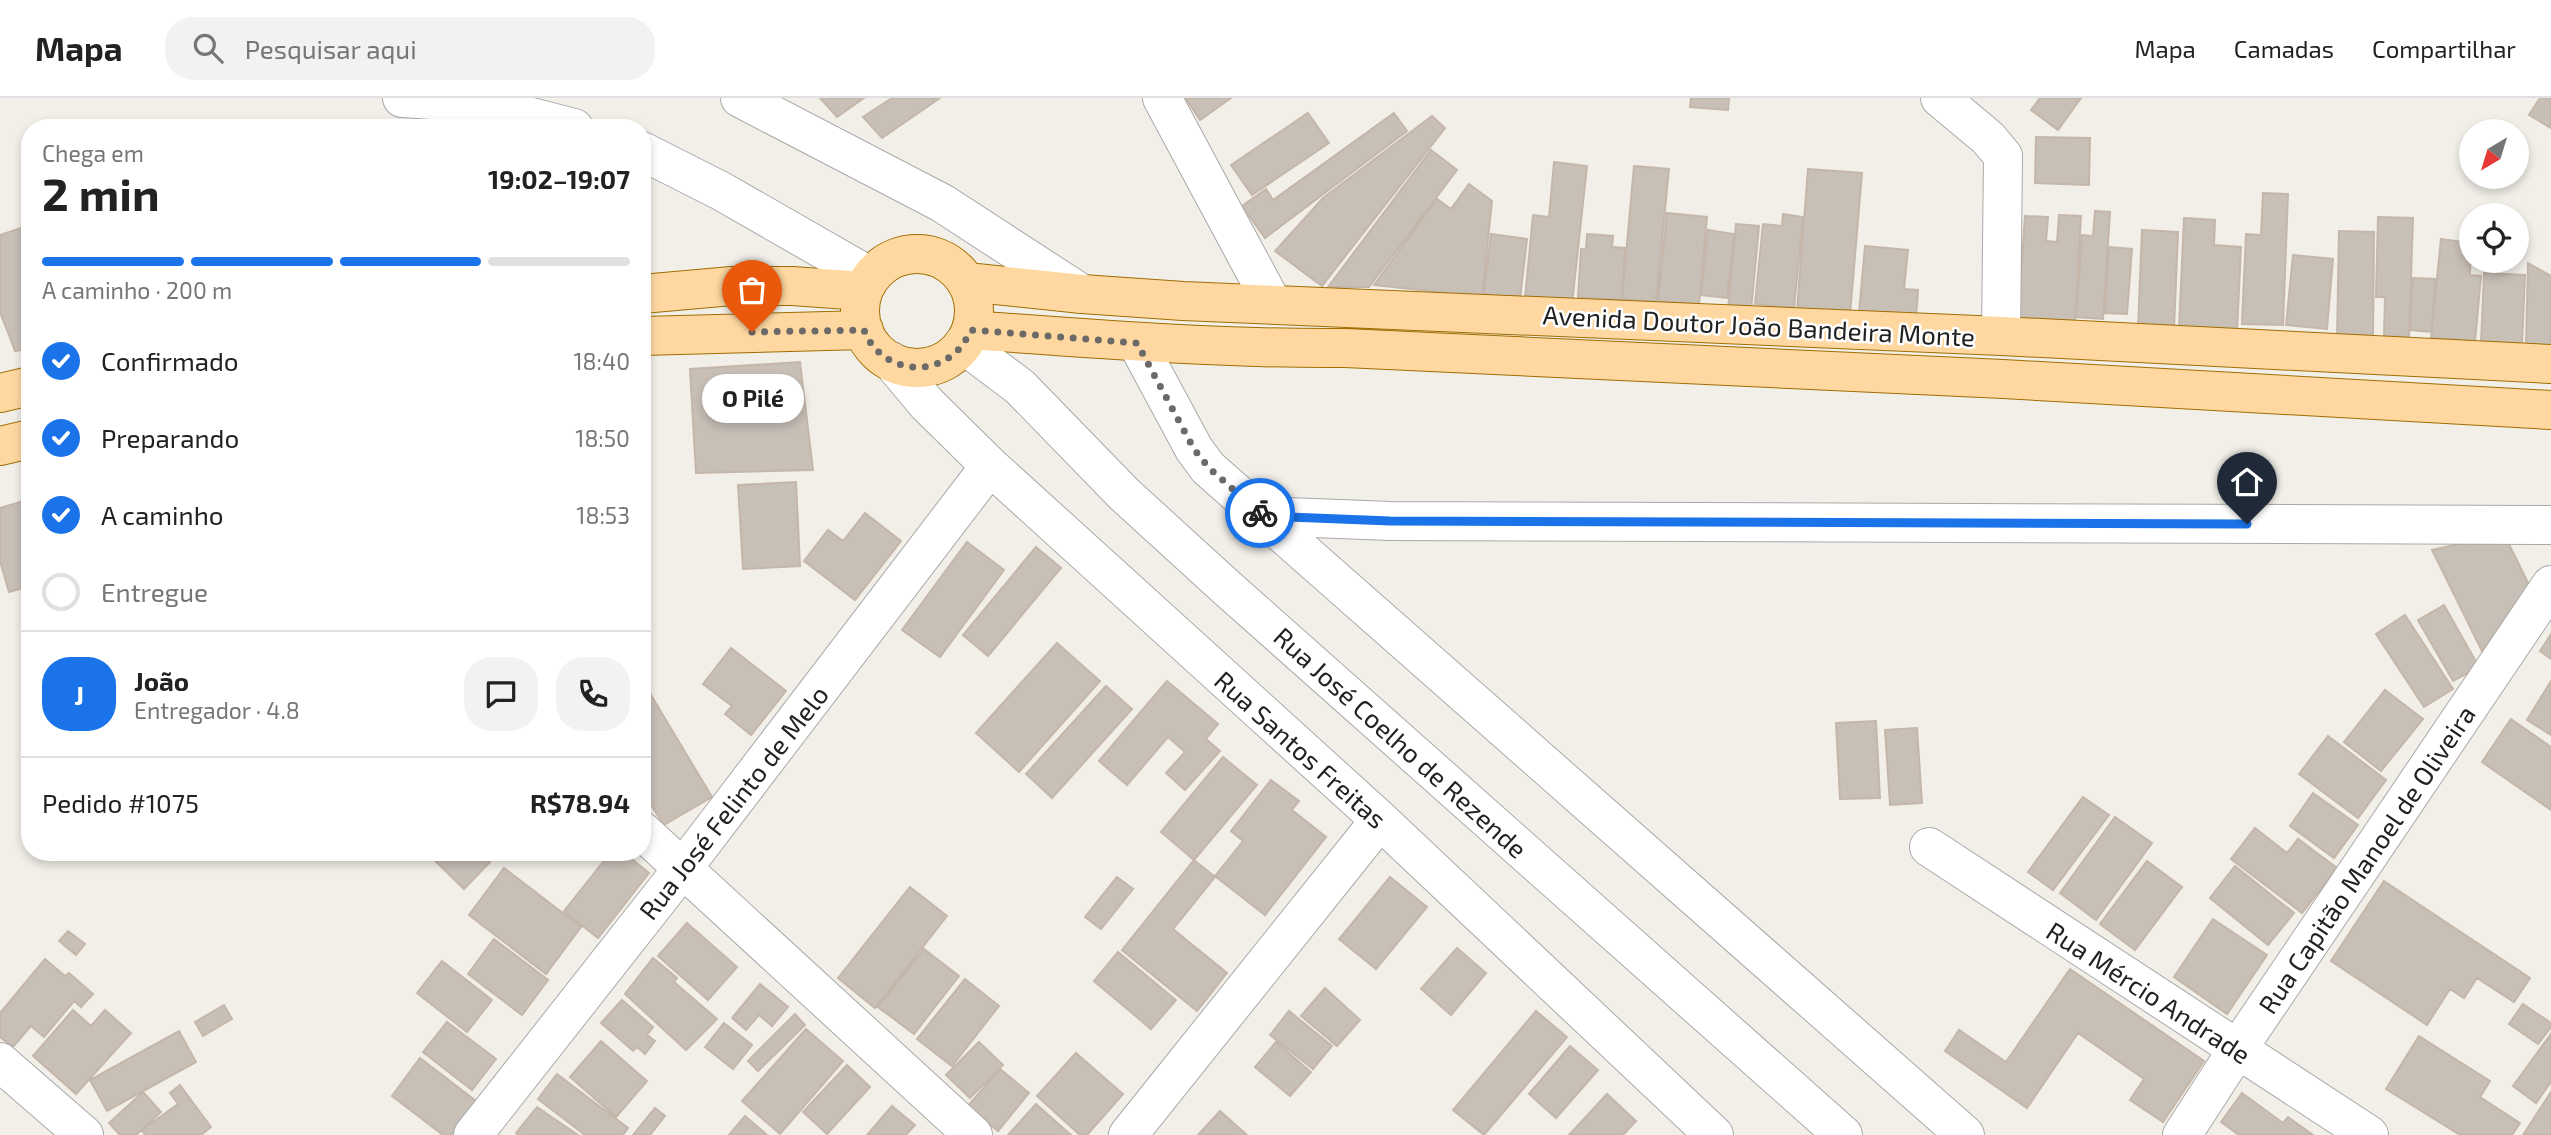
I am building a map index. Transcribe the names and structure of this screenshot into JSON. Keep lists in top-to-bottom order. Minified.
{"streets":{"main road":["Avenida Doutor João Bandeira Monte"],"street":["Rua José Coelho de Rezende","Rua Santos Freitas","Rua José Felinto de Melo","Rua Capitão Manoel de Oliveira","Rua Mércio Andrade"]},"crossings":[["Avenida Doutor João Bandeira Monte","Rua José Coelho de Rezende"],["Avenida Doutor João Bandeira Monte","Rua Santos Freitas"],["Rua José Coelho de Rezende","Rua Santos Freitas"],["Rua Santos Freitas","Rua José Felinto de Melo"],["Rua Capitão Manoel de Oliveira","Rua Mércio Andrade"]],"places":["O Pilé"],"north":"bottom left","page":{"header":"Mapa","search":"Pesquisar aqui","nav":["Mapa","Camadas","Compartilhar"],"heading":["2 min","Chega em","19:02–19:07"],"panel":["João","Entregador · 4.8","Pedido #1075","R$78.94"],"bar":"A caminho · 200 m","list":[["Confirmado","18:40"],["Preparando","18:50"],["A caminho","18:53"],"Entregue"],"bubble":"O Pilé","round":"J"}}
